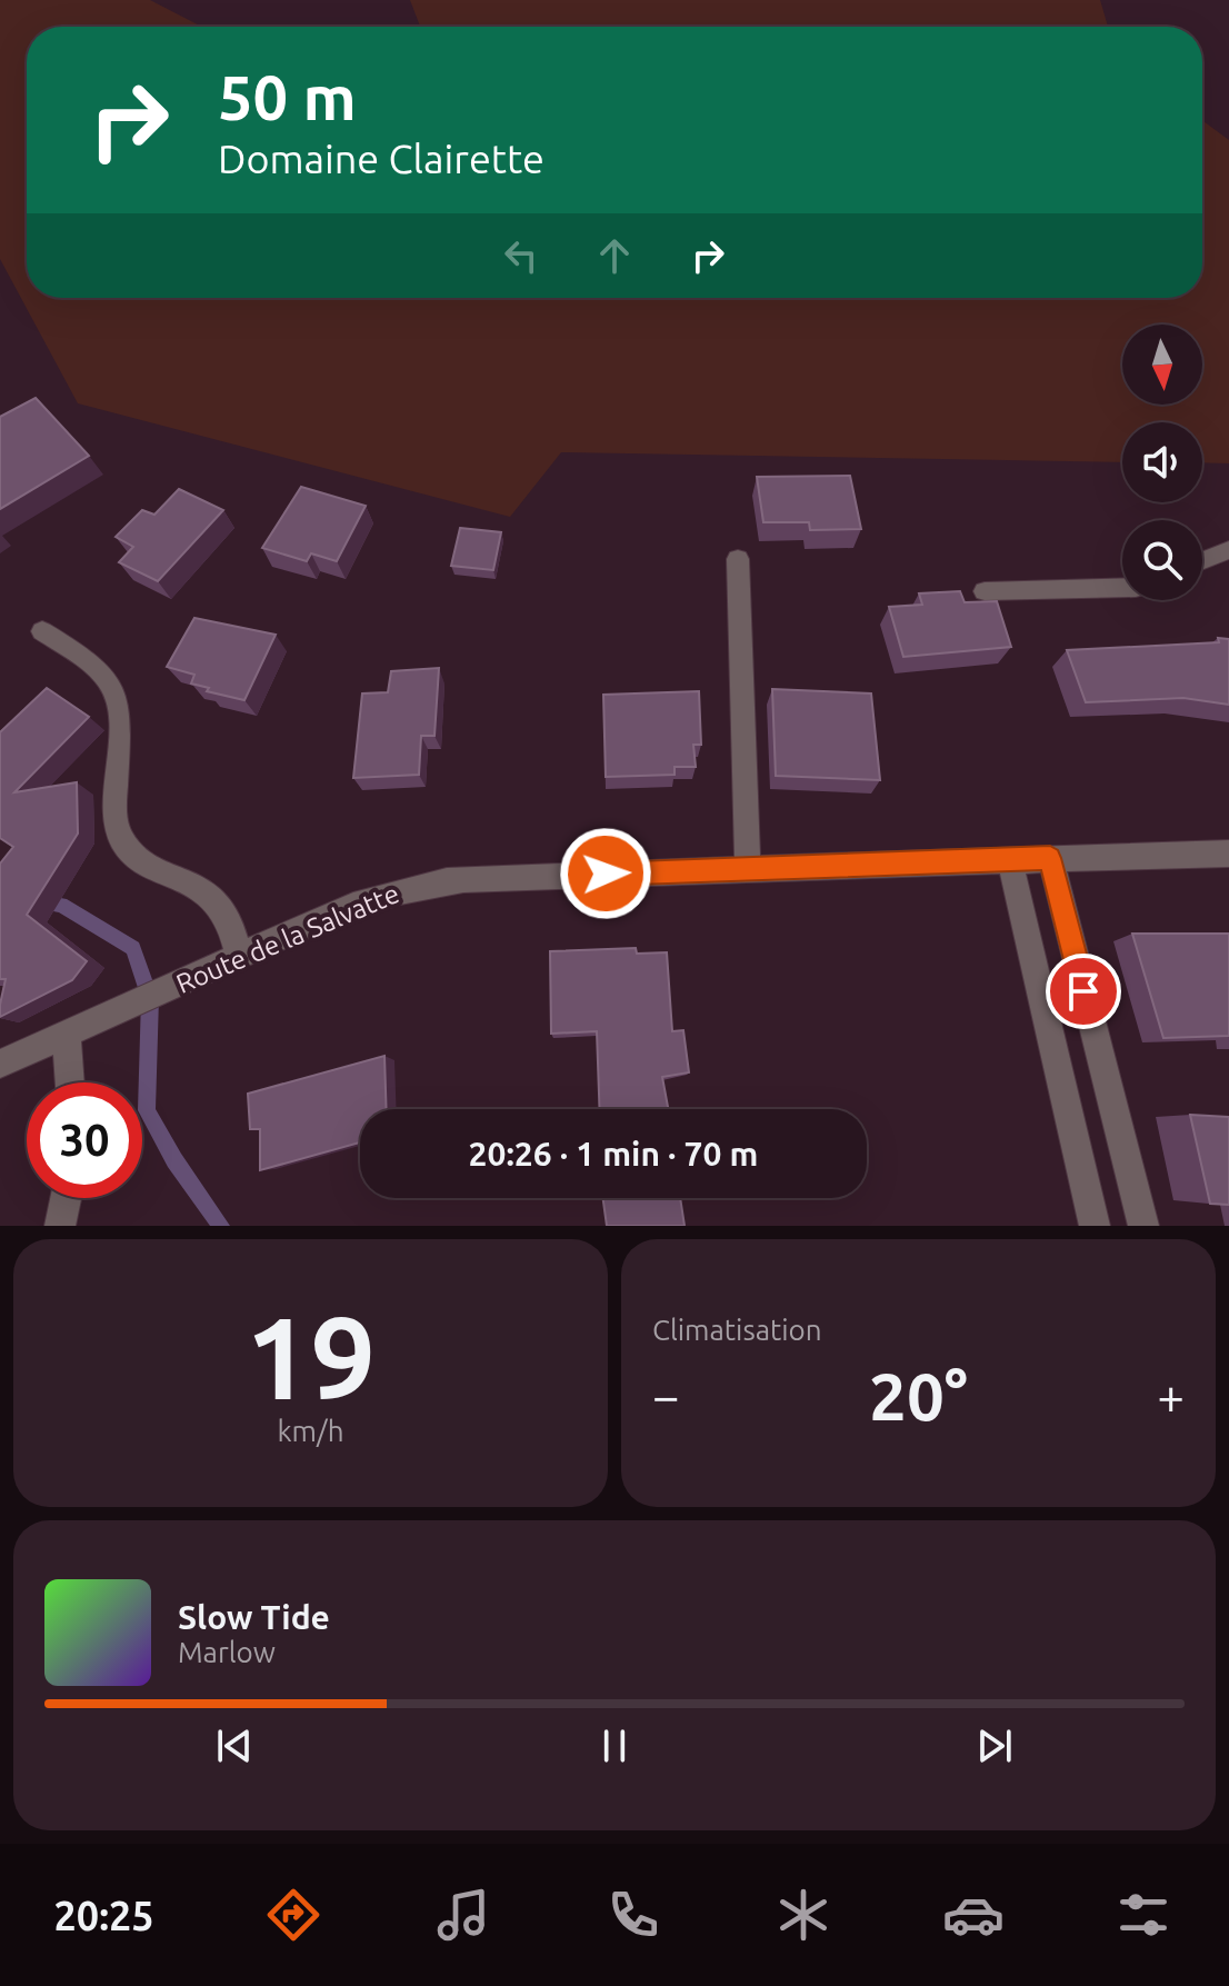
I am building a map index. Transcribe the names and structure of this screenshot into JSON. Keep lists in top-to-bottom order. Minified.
{"streets":{"street":["Route de la Salvatte"]},"north":"bottom","page":{"turn":["50 m","Domaine Clairette"],"limit":"30","trip":"20:26 · 1 min · 70 m","tile":[["19","km/h"],"Climatisation"],"heat":["−","20°","+"],"song":["Slow Tide","Marlow"],"tabs":"20:25"}}
